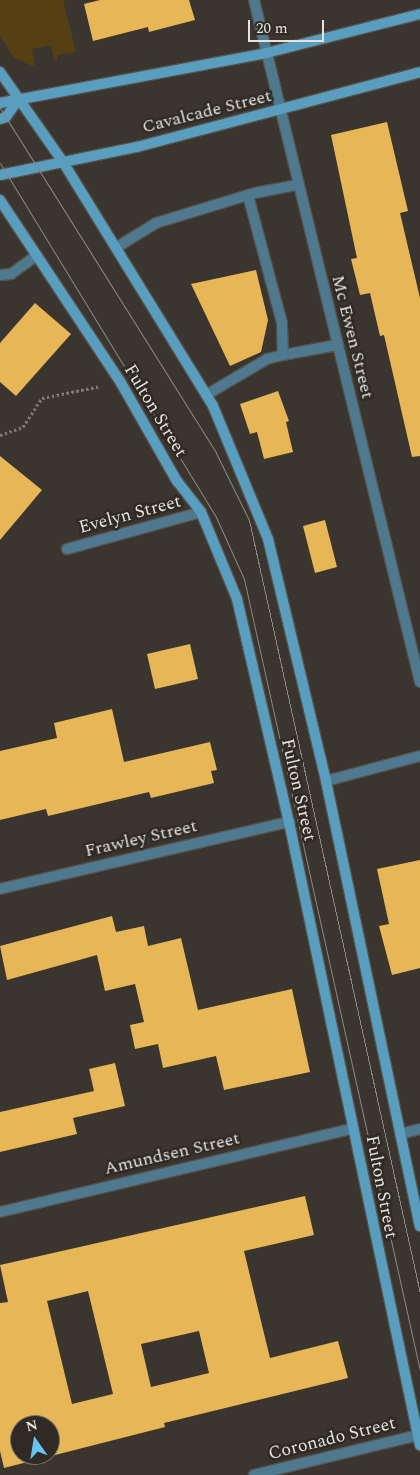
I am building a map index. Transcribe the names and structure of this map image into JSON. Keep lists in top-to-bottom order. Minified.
{"streets":{"main road":["Cavalcade Street","Fulton Street"],"street":["Mc Ewen Street","Evelyn Street","Frawley Street","Amundsen Street","Coronado Street"]},"crossings":[["Cavalcade Street","Mc Ewen Street"],["Cavalcade Street","Fulton Street"],["Fulton Street","Evelyn Street"],["Fulton Street","Frawley Street"],["Fulton Street","Amundsen Street"],["Fulton Street","Coronado Street"]],"scale_bar":"20 m","north":"top"}
